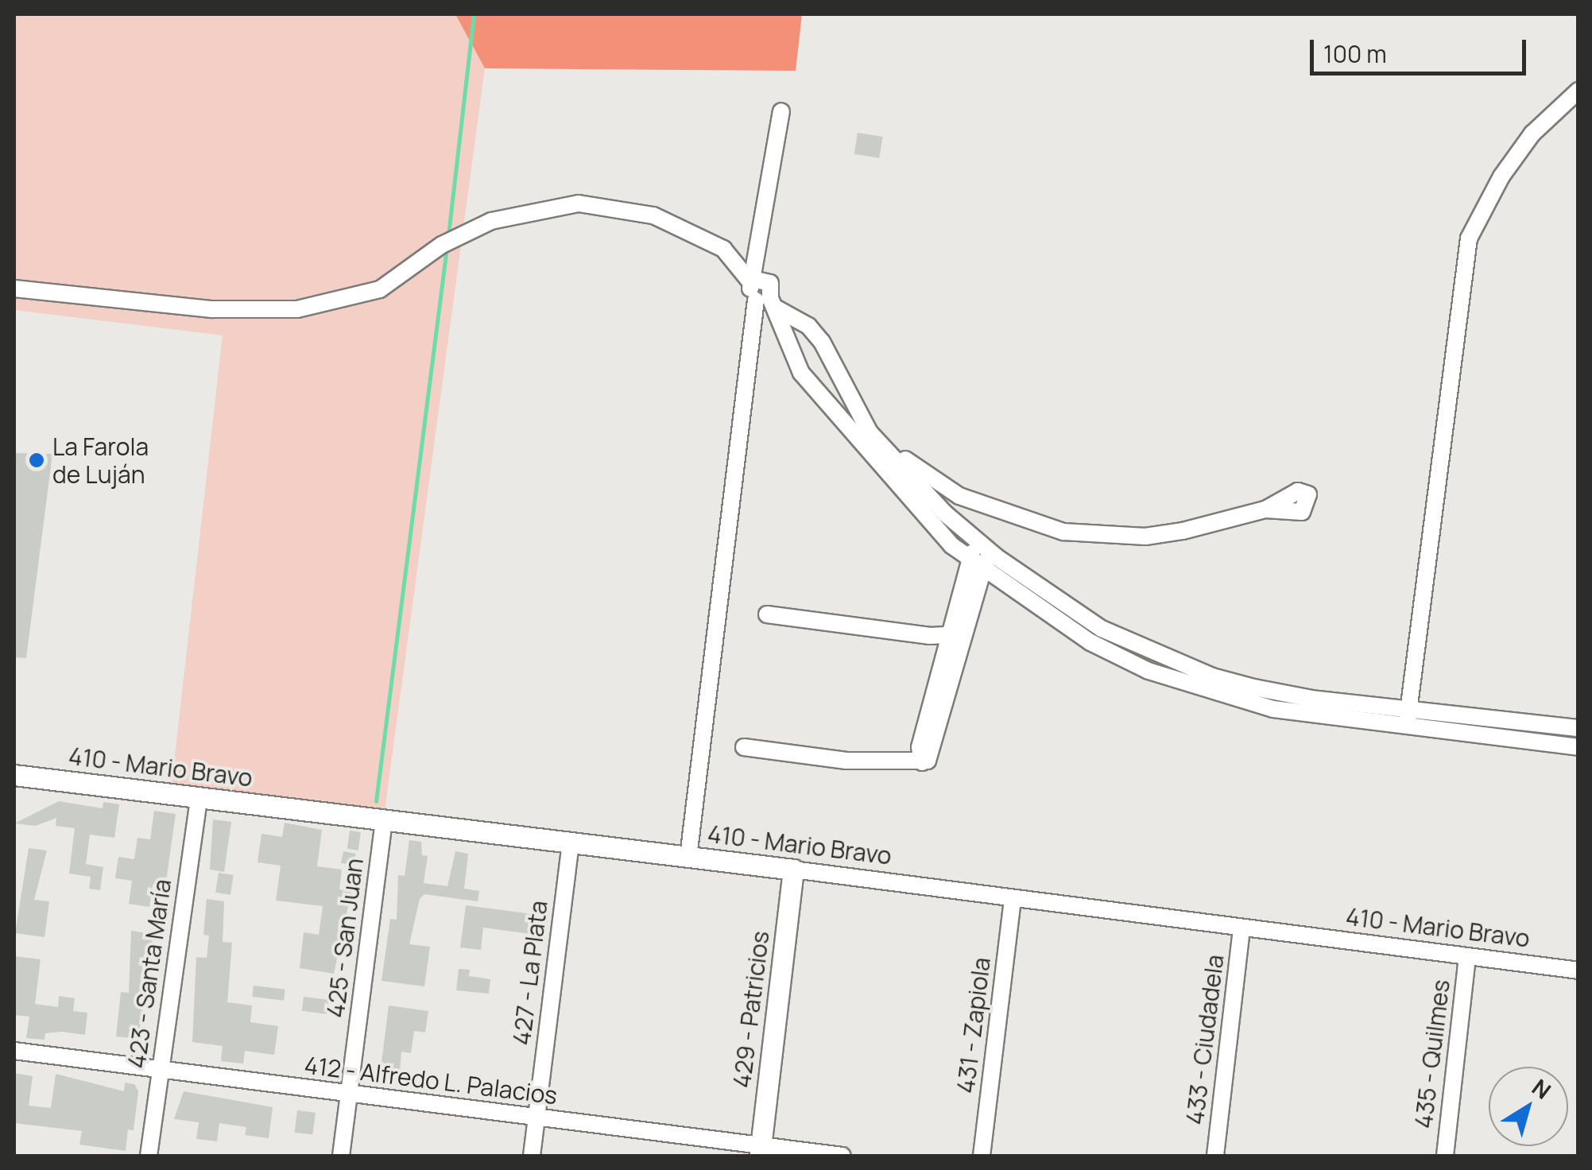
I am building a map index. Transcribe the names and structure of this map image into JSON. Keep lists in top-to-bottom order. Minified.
{"streets":{"street":["410 - Mario Bravo","425 - San Juan","427 - La Plata","423 - Santa María","429 - Patricios","431 - Zapiola","433 - Ciudadela","435 - Quilmes","412 - Alfredo L. Palacios"]},"crossings":[["410 - Mario Bravo","425 - San Juan"],["410 - Mario Bravo","427 - La Plata"],["410 - Mario Bravo","423 - Santa María"],["410 - Mario Bravo","429 - Patricios"],["410 - Mario Bravo","431 - Zapiola"],["410 - Mario Bravo","433 - Ciudadela"],["410 - Mario Bravo","435 - Quilmes"],["425 - San Juan","412 - Alfredo L. Palacios"],["427 - La Plata","412 - Alfredo L. Palacios"],["423 - Santa María","412 - Alfredo L. Palacios"],["429 - Patricios","412 - Alfredo L. Palacios"]],"places":["La Farola de Luján"],"scale_bar":"100 m","north":"top right"}
